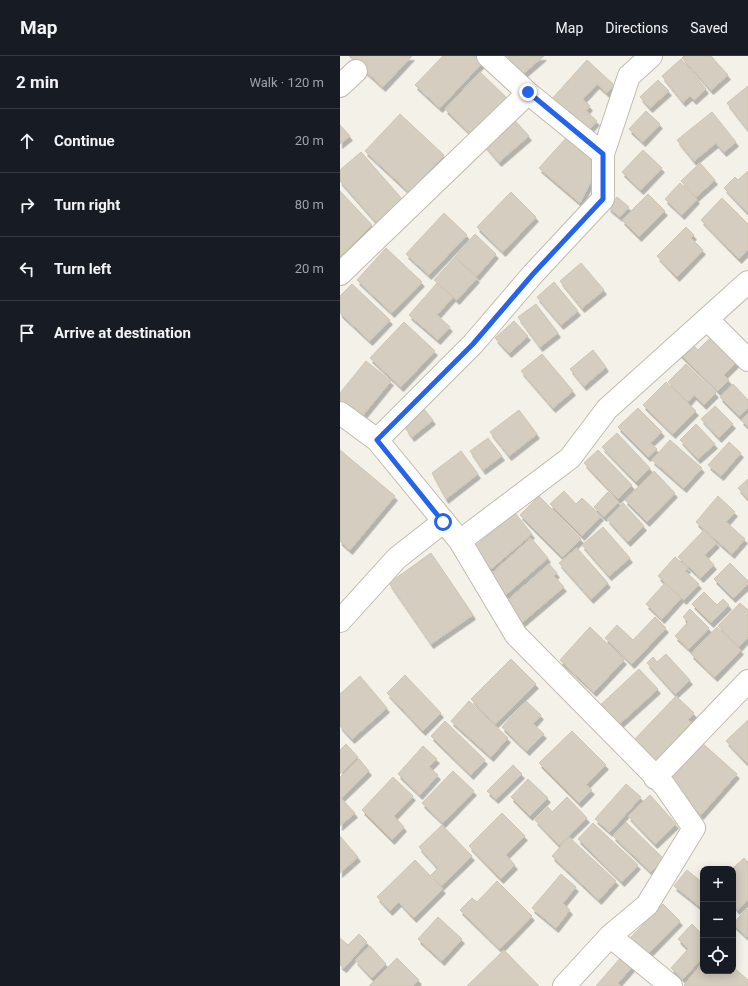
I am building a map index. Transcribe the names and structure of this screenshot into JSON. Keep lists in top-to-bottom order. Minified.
{"page":{"header":"Map","nav":["Map","Directions","Saved"],"heading":["2 min","Walk · 120 m"],"list":[["Continue","20 m"],["Turn right","80 m"],["Turn left","20 m"],"Arrive at destination"],"map_buttons":["+","−"]}}
